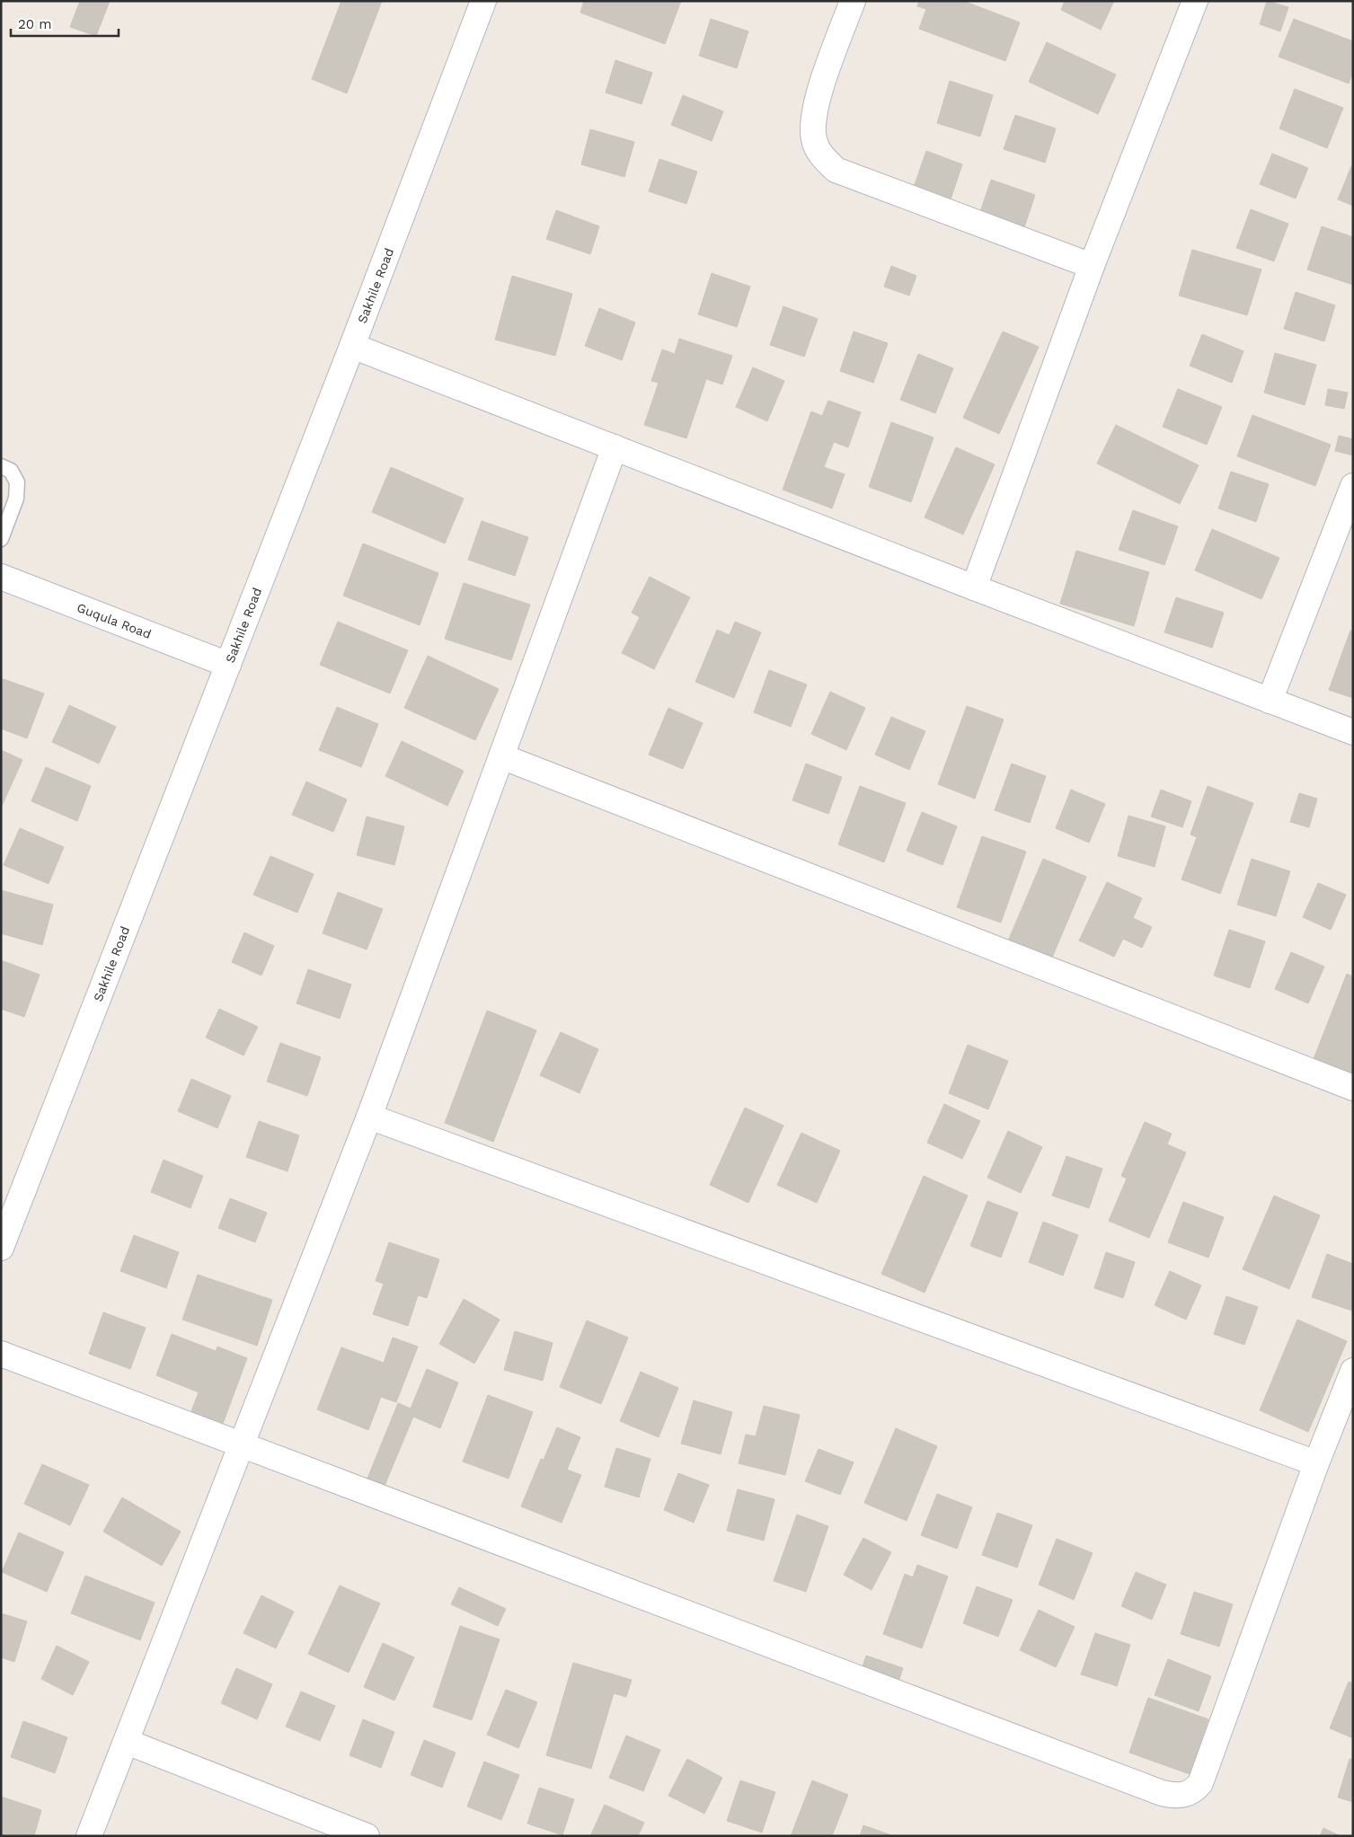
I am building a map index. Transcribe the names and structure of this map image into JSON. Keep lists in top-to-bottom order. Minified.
{"streets":{"street":["Sakhile Road","Guqula Road"]},"crossings":[["Sakhile Road","Guqula Road"]],"scale_bar":"20 m"}
